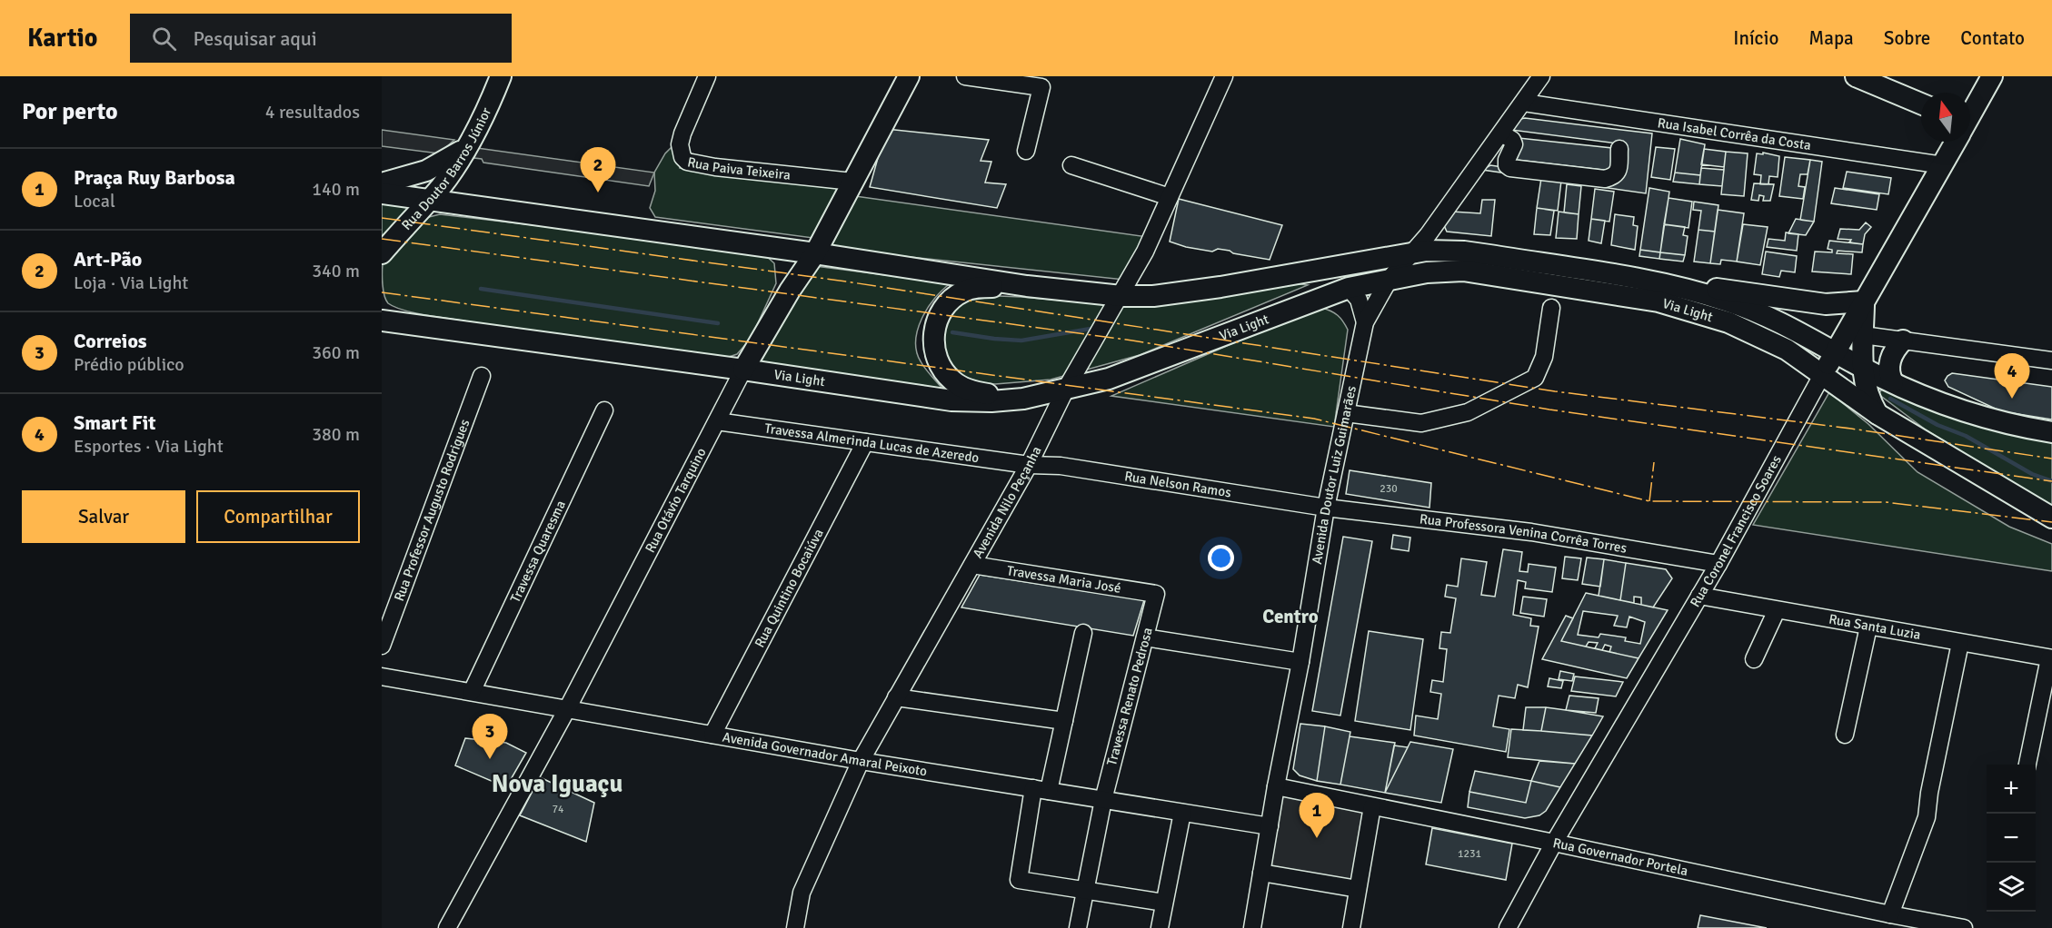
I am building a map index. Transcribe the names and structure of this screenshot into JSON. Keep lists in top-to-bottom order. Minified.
{"streets":{"main road":["Rua Doutor Barros Júnior","Via Light","Rua Otávio Tarquino","Rua Coronel Francisco Soares"],"street":["Rua Isabel Corrêa da Costa","Rua Paiva Teixeira","Travessa Almerinda Lucas de Azeredo","Avenida Doutor Luiz Guimarães","Rua Nelson Ramos","Avenida Nilo Peçanha","Rua Professor Augusto Rodrigues","Rua Professora Venina Corrêa Torres","Travessa Quaresma","Travessa Maria José","Rua Quintino Bocaiúva","Rua Santa Luzia","Travessa Renato Pedrosa","Avenida Governador Amaral Peixoto","Rua Governador Portela"]},"crossings":[["Rua Isabel Corrêa da Costa","Avenida Doutor Luiz Guimarães"],["Rua Isabel Corrêa da Costa","Rua Coronel Francisco Soares"],["Rua Doutor Barros Júnior","Via Light"],["Rua Paiva Teixeira","Rua Otávio Tarquino"],["Via Light","Avenida Doutor Luiz Guimarães"],["Via Light","Rua Otávio Tarquino"],["Via Light","Avenida Nilo Peçanha"],["Via Light","Rua Coronel Francisco Soares"],["Travessa Almerinda Lucas de Azeredo","Rua Nelson Ramos"],["Travessa Almerinda Lucas de Azeredo","Rua Otávio Tarquino"],["Travessa Almerinda Lucas de Azeredo","Avenida Nilo Peçanha"],["Travessa Almerinda Lucas de Azeredo","Rua Quintino Bocaiúva"],["Avenida Doutor Luiz Guimarães","Rua Nelson Ramos"],["Avenida Doutor Luiz Guimarães","Rua Professora Venina Corrêa Torres"],["Avenida Doutor Luiz Guimarães","Avenida Governador Amaral Peixoto"],["Avenida Doutor Luiz Guimarães","Rua Governador Portela"],["Rua Nelson Ramos","Avenida Nilo Peçanha"],["Rua Nelson Ramos","Rua Professora Venina Corrêa Torres"],["Rua Otávio Tarquino","Avenida Governador Amaral Peixoto"],["Avenida Nilo Peçanha","Travessa Maria José"],["Avenida Nilo Peçanha","Avenida Governador Amaral Peixoto"],["Rua Coronel Francisco Soares","Rua Professora Venina Corrêa Torres"],["Rua Coronel Francisco Soares","Rua Santa Luzia"],["Rua Coronel Francisco Soares","Rua Governador Portela"],["Travessa Quaresma","Avenida Governador Amaral Peixoto"],["Travessa Maria José","Travessa Renato Pedrosa"],["Rua Quintino Bocaiúva","Avenida Governador Amaral Peixoto"],["Travessa Renato Pedrosa","Avenida Governador Amaral Peixoto"]],"districts":["Centro","Nova Iguaçu"],"house_numbers":["230","74","1231"],"north":"top","page":{"header":"Kartio","search":"Pesquisar aqui","nav":["Início","Mapa","Sobre","Contato"],"heading":["Por perto","4 resultados"],"list":[{"mark":"1","name":"Praça Ruy Barbosa","note":"Local","value":"140 m"},{"mark":"2","name":"Art-Pão","note":"Loja · Via Light","value":"340 m"},{"mark":"3","name":"Correios","note":"Prédio público","value":"360 m"},{"mark":"4","name":"Smart Fit","note":"Esportes · Via Light","value":"380 m"}],"pins":["2","4","3","1"],"buttons":["Salvar","Compartilhar"],"map_buttons":["+","−"]}}
